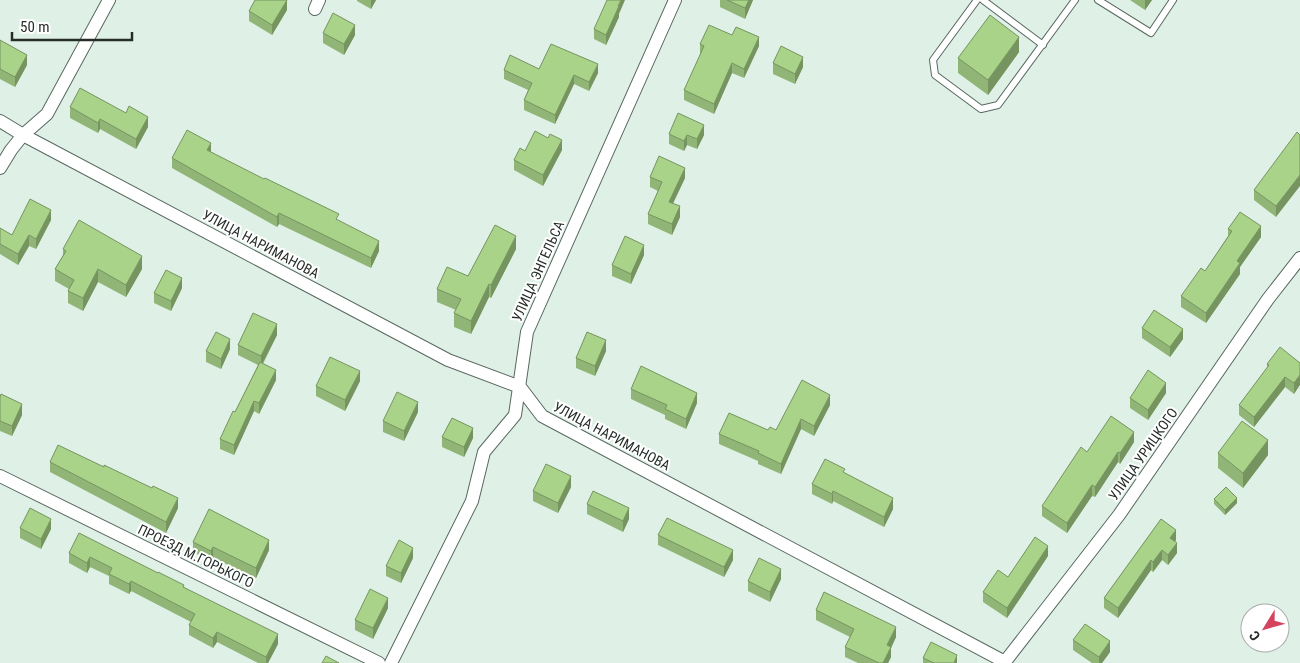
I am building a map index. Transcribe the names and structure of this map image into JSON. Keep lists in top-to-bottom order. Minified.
{"streets":{"street":["УЛИЦА НАРИМАНОВА","УЛИЦА ЭНГЕЛЬСА","УЛИЦА УРИЦКОГО","ПРОЕЗД М.ГОРЬКОГО"]},"crossings":[["УЛИЦА НАРИМАНОВА","УЛИЦА ЭНГЕЛЬСА"],["УЛИЦА НАРИМАНОВА","УЛИЦА УРИЦКОГО"]],"scale_bar":"50 m","north":"bottom left"}
